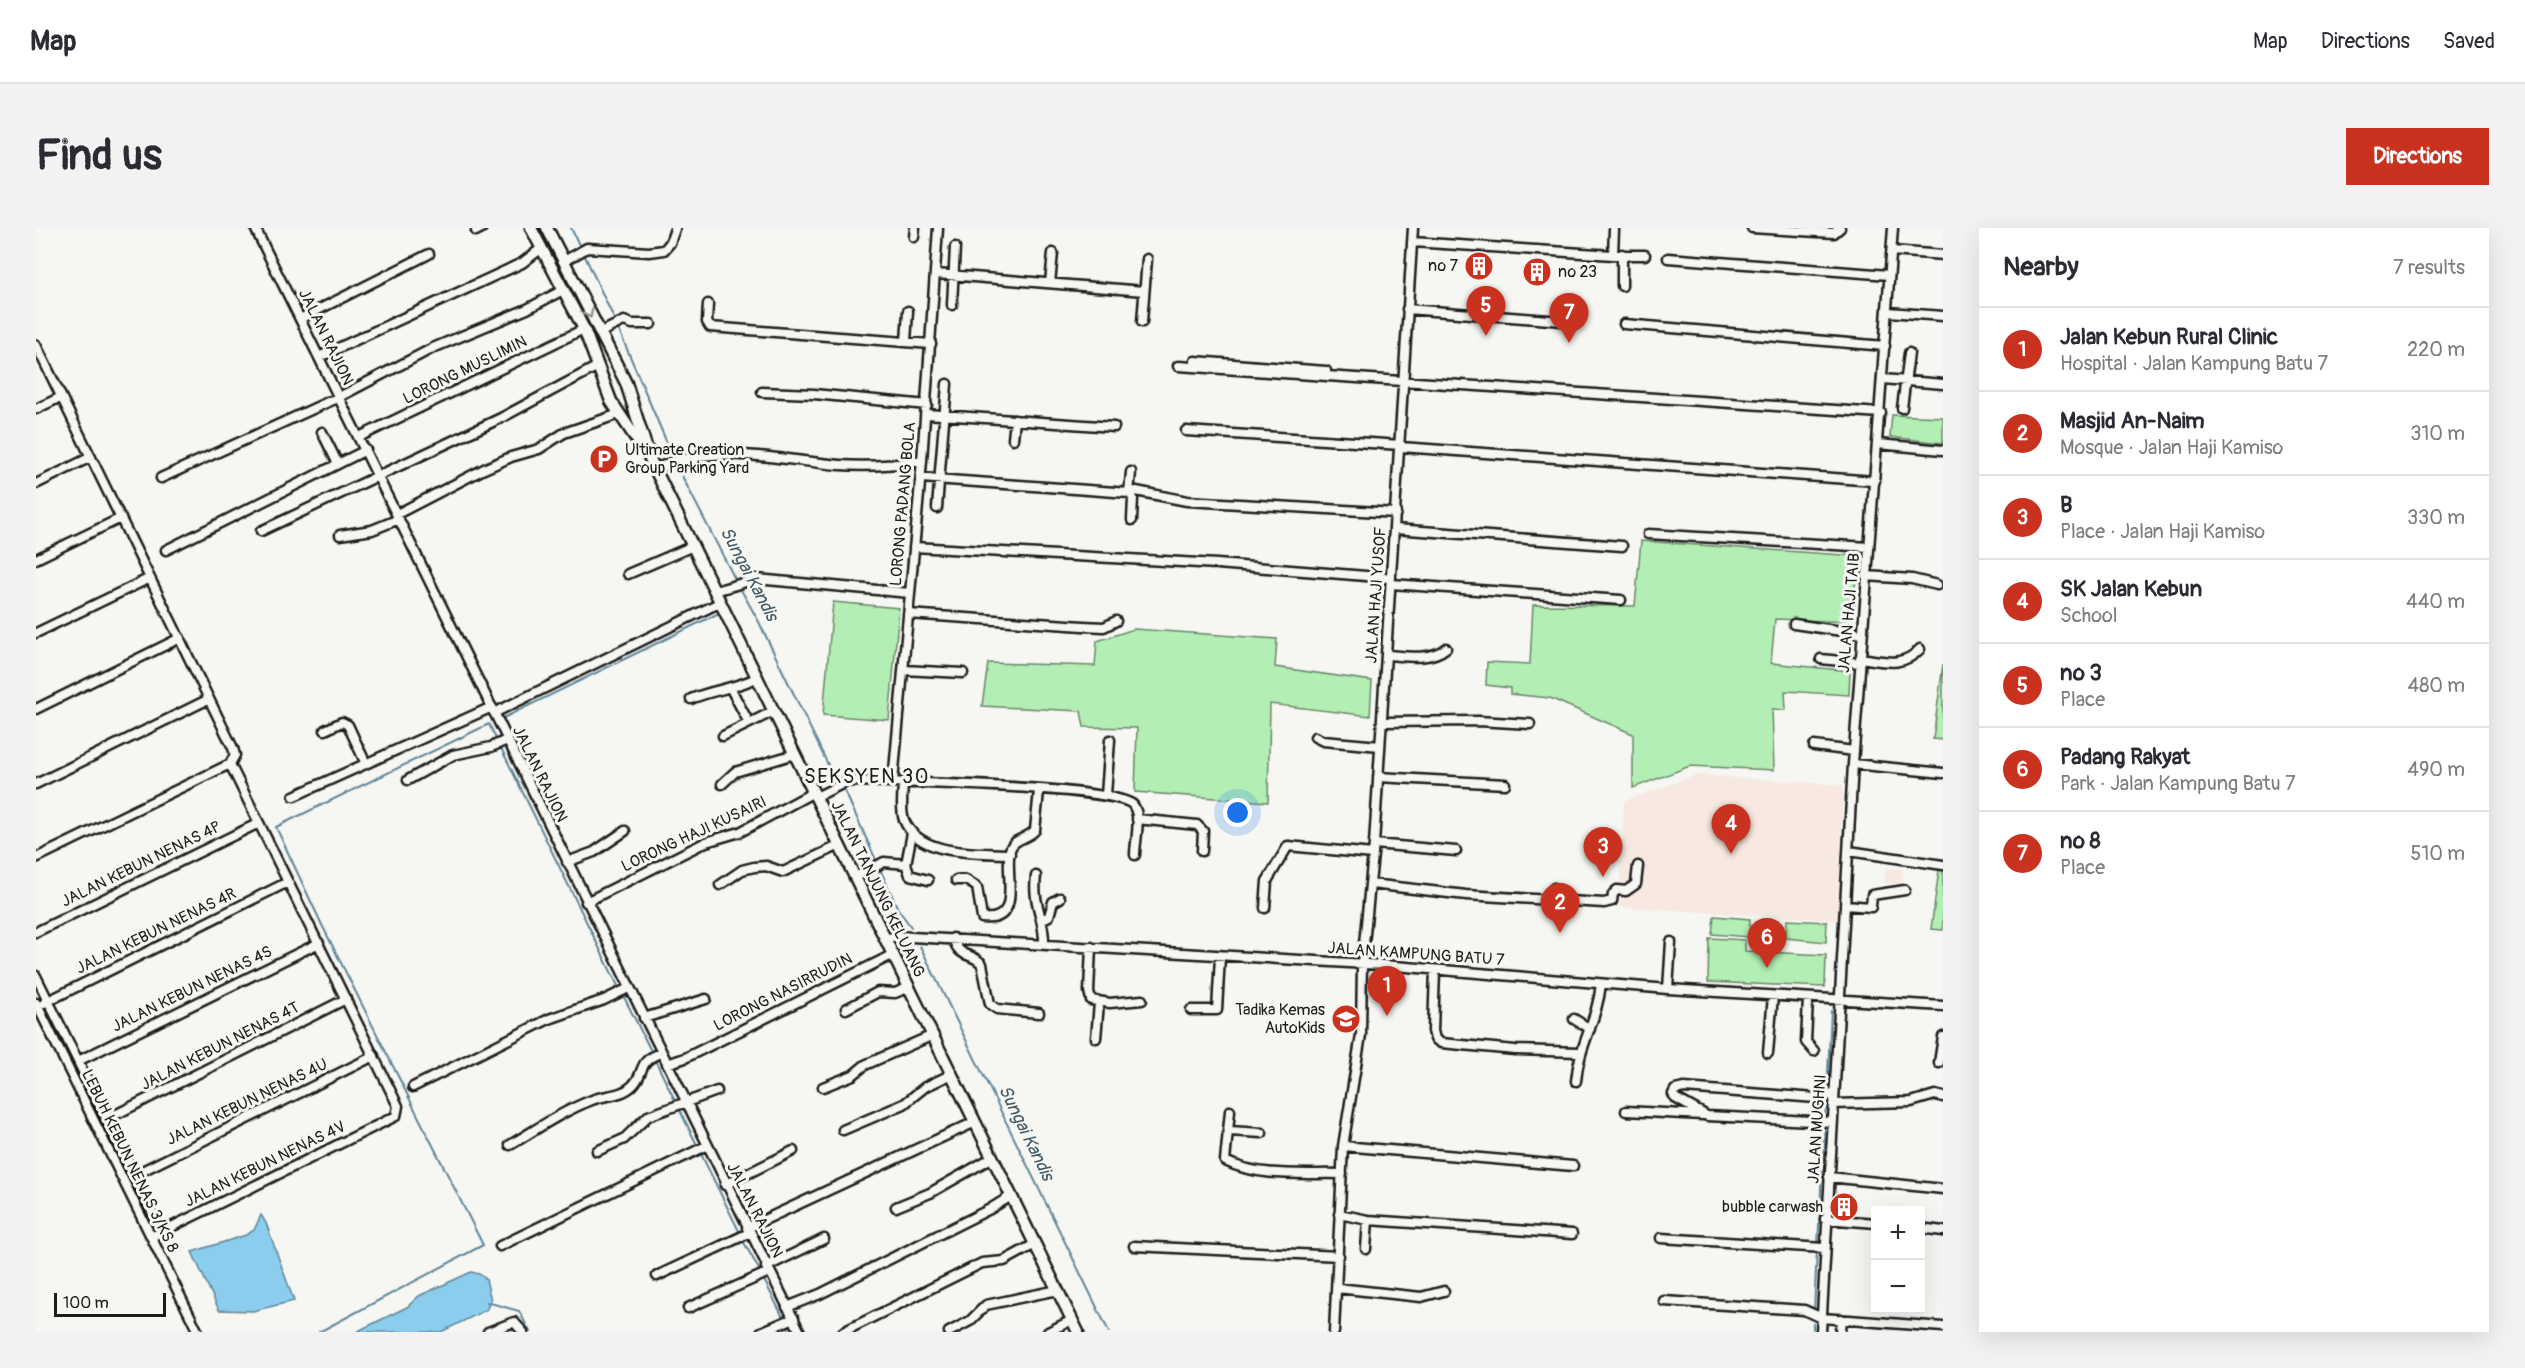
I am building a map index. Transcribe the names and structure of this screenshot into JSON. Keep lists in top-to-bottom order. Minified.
{"streets":{"main road":["JALAN TANJUNG KELUANG"],"street":["JALAN RAJION","LORONG MUSLIMIN","LORONG PADANG BOLA","JALAN HAJI YUSOF","JALAN HAJI TAIB","LORONG HAJI KUSAIRI","JALAN KEBUN NENAS 4P","JALAN KEBUN NENAS 4R","JALAN KAMPUNG BATU 7","JALAN KEBUN NENAS 4S","LORONG NASIRRUDIN","JALAN KEBUN NENAS 4T","JALAN KEBUN NENAS 4U","JALAN MUGHNI","LEBUH KEBUN NENAS 3/KS 8","JALAN KEBUN NENAS 4V"]},"crossings":[["JALAN RAJION","LORONG MUSLIMIN"],["JALAN RAJION","LORONG HAJI KUSAIRI"],["JALAN RAJION","LORONG NASIRRUDIN"],["LORONG MUSLIMIN","JALAN TANJUNG KELUANG"],["LORONG PADANG BOLA","LORONG HAJI KUSAIRI"],["JALAN HAJI YUSOF","JALAN KAMPUNG BATU 7"],["JALAN HAJI TAIB","JALAN KAMPUNG BATU 7"],["JALAN HAJI TAIB","JALAN MUGHNI"],["LORONG HAJI KUSAIRI","JALAN TANJUNG KELUANG"],["JALAN TANJUNG KELUANG","JALAN KAMPUNG BATU 7"],["JALAN TANJUNG KELUANG","LORONG NASIRRUDIN"],["JALAN KEBUN NENAS 4R","LEBUH KEBUN NENAS 3/KS 8"],["JALAN KAMPUNG BATU 7","JALAN MUGHNI"],["JALAN KEBUN NENAS 4U","JALAN KEBUN NENAS 4V"],["LEBUH KEBUN NENAS 3/KS 8","JALAN KEBUN NENAS 4V"]],"districts":["SEKSYEN 30"],"water":["Sungai Kandis"],"places":{"building":["no 7","no 23","bubble carwash"],"parking":["Ultimate Creation Group Parking Yard"],"school or university":["Tadika Kemas AutoKids"]},"scale_bar":"100 m","page":{"header":"Map","nav":["Map","Directions","Saved"],"buttons":"Directions","title":"Find us","heading":["Nearby","7 results"],"pins":["5","7","4","3","2","6","1"],"list":[{"mark":"1","name":"Jalan Kebun Rural Clinic","note":"Hospital · Jalan Kampung Batu 7","value":"220 m"},{"mark":"2","name":"Masjid An-Naim","note":"Mosque · Jalan Haji Kamiso","value":"310 m"},{"mark":"3","name":"B","note":"Place · Jalan Haji Kamiso","value":"330 m"},{"mark":"4","name":"SK Jalan Kebun","note":"School","value":"440 m"},{"mark":"5","name":"no 3","note":"Place","value":"480 m"},{"mark":"6","name":"Padang Rakyat","note":"Park · Jalan Kampung Batu 7","value":"490 m"},{"mark":"7","name":"no 8","note":"Place","value":"510 m"}],"map_buttons":["+","−"],"scale":"100 m"}}
